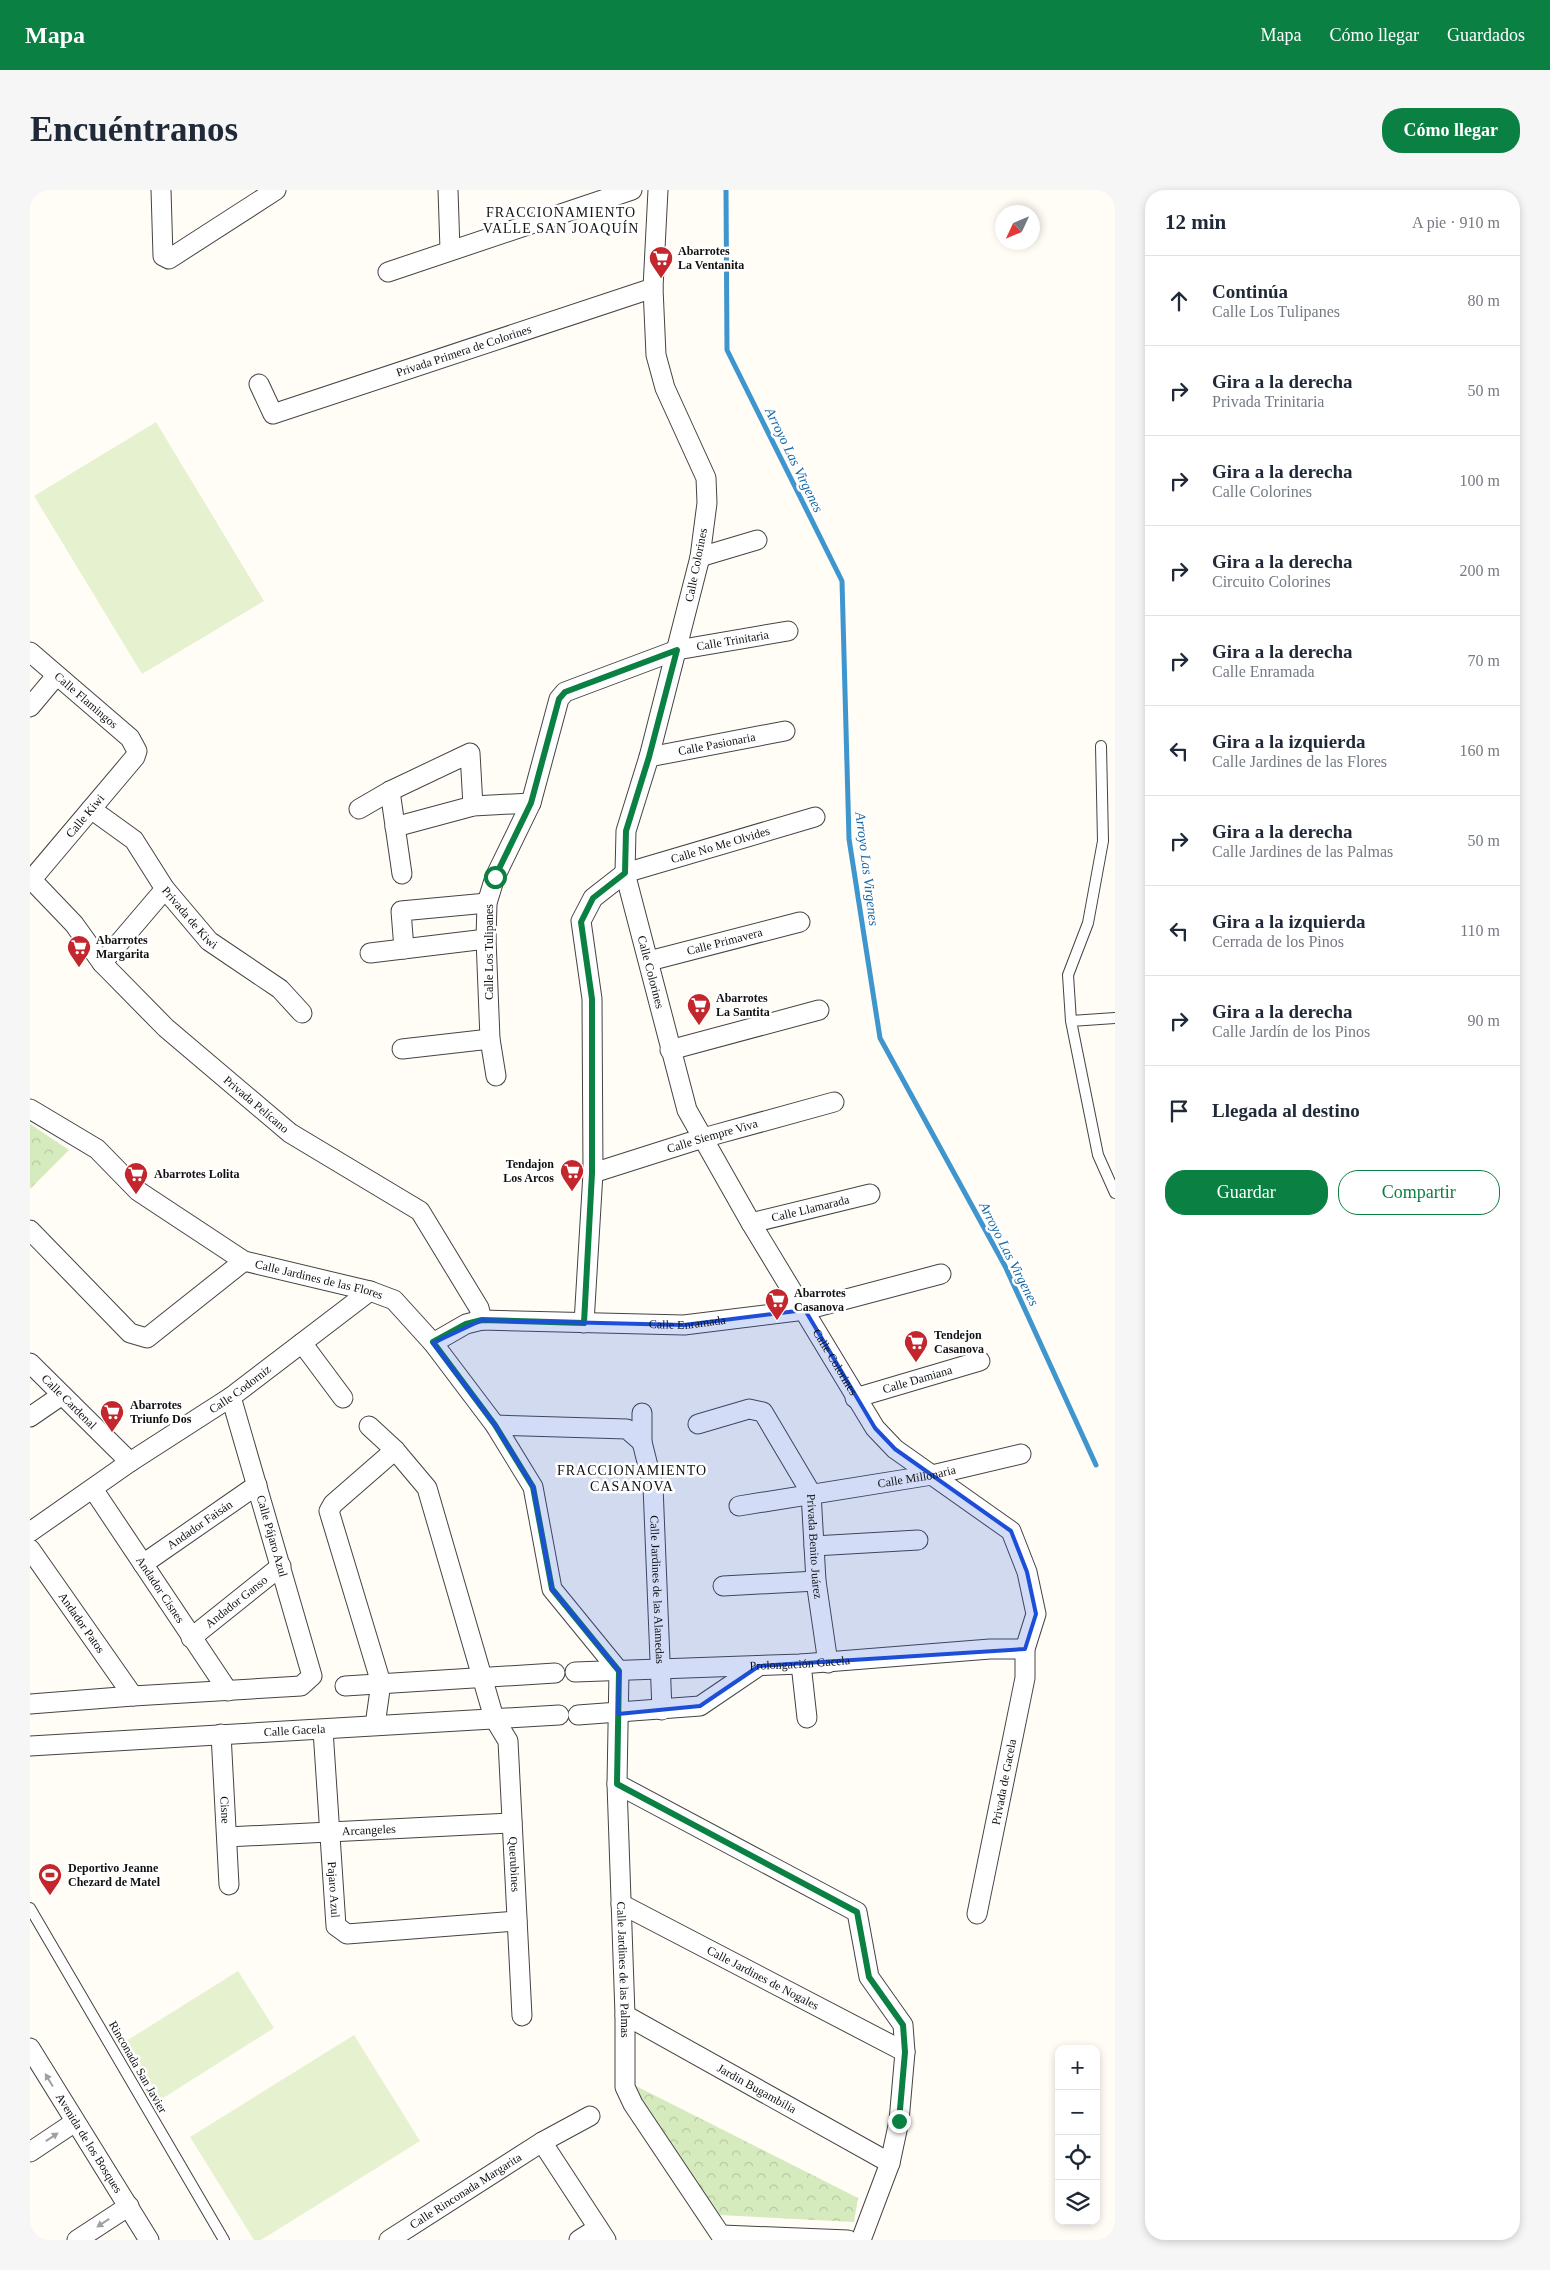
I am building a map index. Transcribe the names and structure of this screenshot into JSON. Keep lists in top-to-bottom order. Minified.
{"streets":{"street":["Privada Primera de Colorines","Calle Colorines","Calle Trinitaria","Calle Flamingos","Calle Pasionaria","Calle Kiwi","Calle No Me Olvides","Privada de Kiwi","Calle Primavera","Calle Los Tulipanes","Privada Pelícano","Calle Siempre Viva","Calle Llamarada","Calle Jardines de las Flores","Calle Enramada","Calle Damiana","Calle Codorniz","Calle Cardenal","Calle Millonaria","Andador Faisán","Calle Pájaro Azul","Privada Benito Juárez","Calle Jardines de las Alamedas","Andador Cisnes","Andador Ganso","Andador Patos","Prolongación Gacela","Calle Gacela","Privada de Gacela","Cisne","Arcangeles","Querubines","Pajaro Azul","Calle Jardines de las Palmas","Calle Jardines de Nogales","Jardin Bugambilia","Avenida de los Bosques","Calle Rinconada Margarita"],"lane":["Rinconada San Javier"]},"crossings":[["Privada Primera de Colorines","Calle Colorines"],["Calle Colorines","Calle Trinitaria"],["Calle Colorines","Calle Pasionaria"],["Calle Colorines","Calle No Me Olvides"],["Calle Colorines","Calle Primavera"],["Calle Colorines","Calle Siempre Viva"],["Calle Colorines","Calle Llamarada"],["Calle Colorines","Calle Enramada"],["Calle Colorines","Calle Damiana"],["Calle Colorines","Calle Millonaria"],["Calle Colorines","Prolongación Gacela"],["Calle Colorines","Privada de Gacela"],["Calle Trinitaria","Calle Los Tulipanes"],["Calle Flamingos","Calle Kiwi"],["Calle Kiwi","Privada de Kiwi"],["Calle Kiwi","Privada Pelícano"],["Privada Pelícano","Calle Enramada"],["Calle Jardines de las Flores","Calle Enramada"],["Calle Jardines de las Flores","Calle Codorniz"],["Calle Jardines de las Flores","Prolongación Gacela"],["Calle Jardines de las Flores","Calle Jardines de las Palmas"],["Calle Codorniz","Calle Cardenal"],["Calle Codorniz","Calle Pájaro Azul"],["Calle Codorniz","Andador Cisnes"],["Calle Millonaria","Privada Benito Juárez"],["Andador Faisán","Calle Pájaro Azul"],["Andador Faisán","Andador Cisnes"],["Calle Pájaro Azul","Andador Cisnes"],["Calle Pájaro Azul","Andador Ganso"],["Privada Benito Juárez","Prolongación Gacela"],["Calle Jardines de las Alamedas","Prolongación Gacela"],["Andador Cisnes","Andador Ganso"],["Prolongación Gacela","Privada de Gacela"],["Prolongación Gacela","Calle Jardines de las Palmas"],["Calle Gacela","Cisne"],["Calle Gacela","Querubines"],["Calle Gacela","Pajaro Azul"],["Cisne","Arcangeles"],["Arcangeles","Querubines"],["Arcangeles","Pajaro Azul"],["Querubines","Pajaro Azul"],["Calle Jardines de las Palmas","Calle Jardines de Nogales"],["Calle Jardines de las Palmas","Jardin Bugambilia"]],"one_way":["Avenida de los Bosques"],"districts":["FRACCIONAMIENTO VALLE SAN JOAQUÍN","FRACCIONAMIENTO CASANOVA"],"water":["Arroyo Las Virgenes"],"places":{"supermarket":["Abarrotes La Ventanita","Abarrotes Margarita","Abarrotes La Santita","Tendajon Los Arcos","Abarrotes Lolita","Abarrotes Casanova","Tendejon Casanova","Abarrotes Triunfo Dos"],"sports":["Deportivo Jeanne Chezard de Matel"]},"north":"bottom left","page":{"header":"Mapa","nav":["Mapa","Cómo llegar","Guardados"],"buttons":["Cómo llegar",["Guardar","Compartir"]],"title":"Encuéntranos","heading":["12 min","A pie · 910 m"],"list":[["Continúa","Calle Los Tulipanes","80 m"],["Gira a la derecha","Privada Trinitaria","50 m"],["Gira a la derecha","Calle Colorines","100 m"],["Gira a la derecha","Circuito Colorines","200 m"],["Gira a la derecha","Calle Enramada","70 m"],["Gira a la izquierda","Calle Jardines de las Flores","160 m"],["Gira a la derecha","Calle Jardines de las Palmas","50 m"],["Gira a la izquierda","Cerrada de los Pinos","110 m"],["Gira a la derecha","Calle Jardín de los Pinos","90 m"],"Llegada al destino"],"map_buttons":["+","−"]}}
